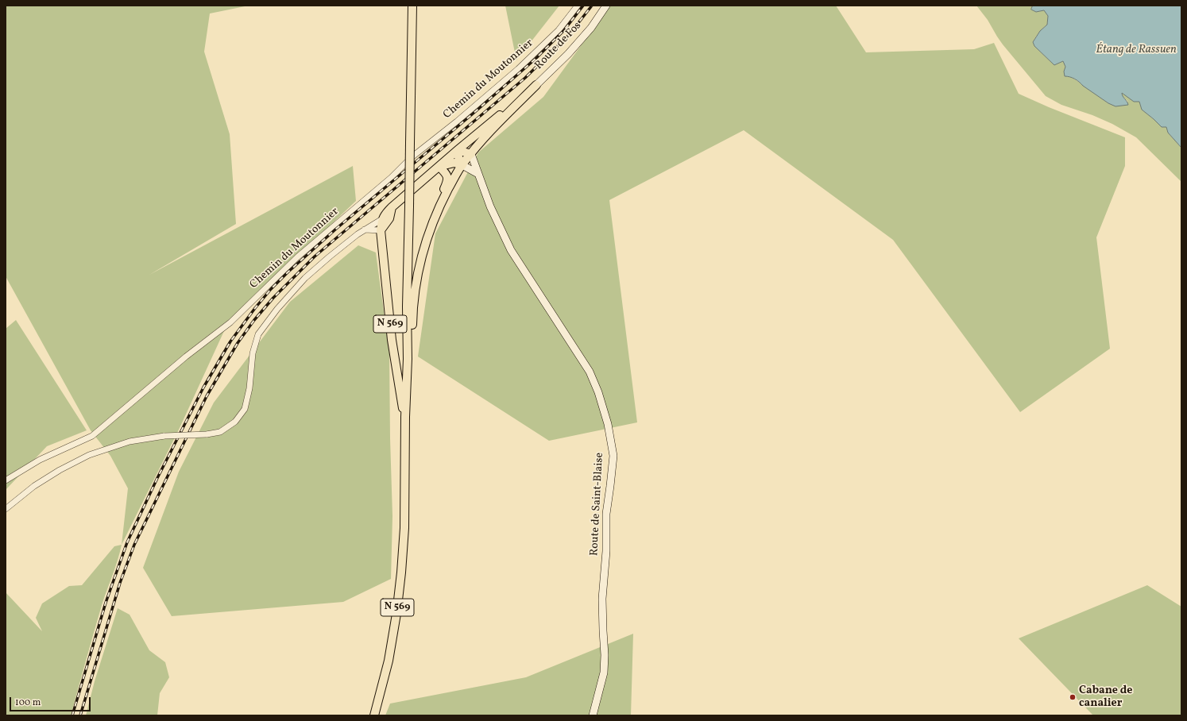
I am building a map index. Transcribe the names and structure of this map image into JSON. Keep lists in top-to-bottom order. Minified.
{"streets":{"main road":["N 569"],"street":["Route de Fos","Chemin du Moutonnier","Route de Saint-Blaise"]},"water":["Étang de Rassuen"],"places":["Cabane de canalier"],"scale_bar":"100 m"}
